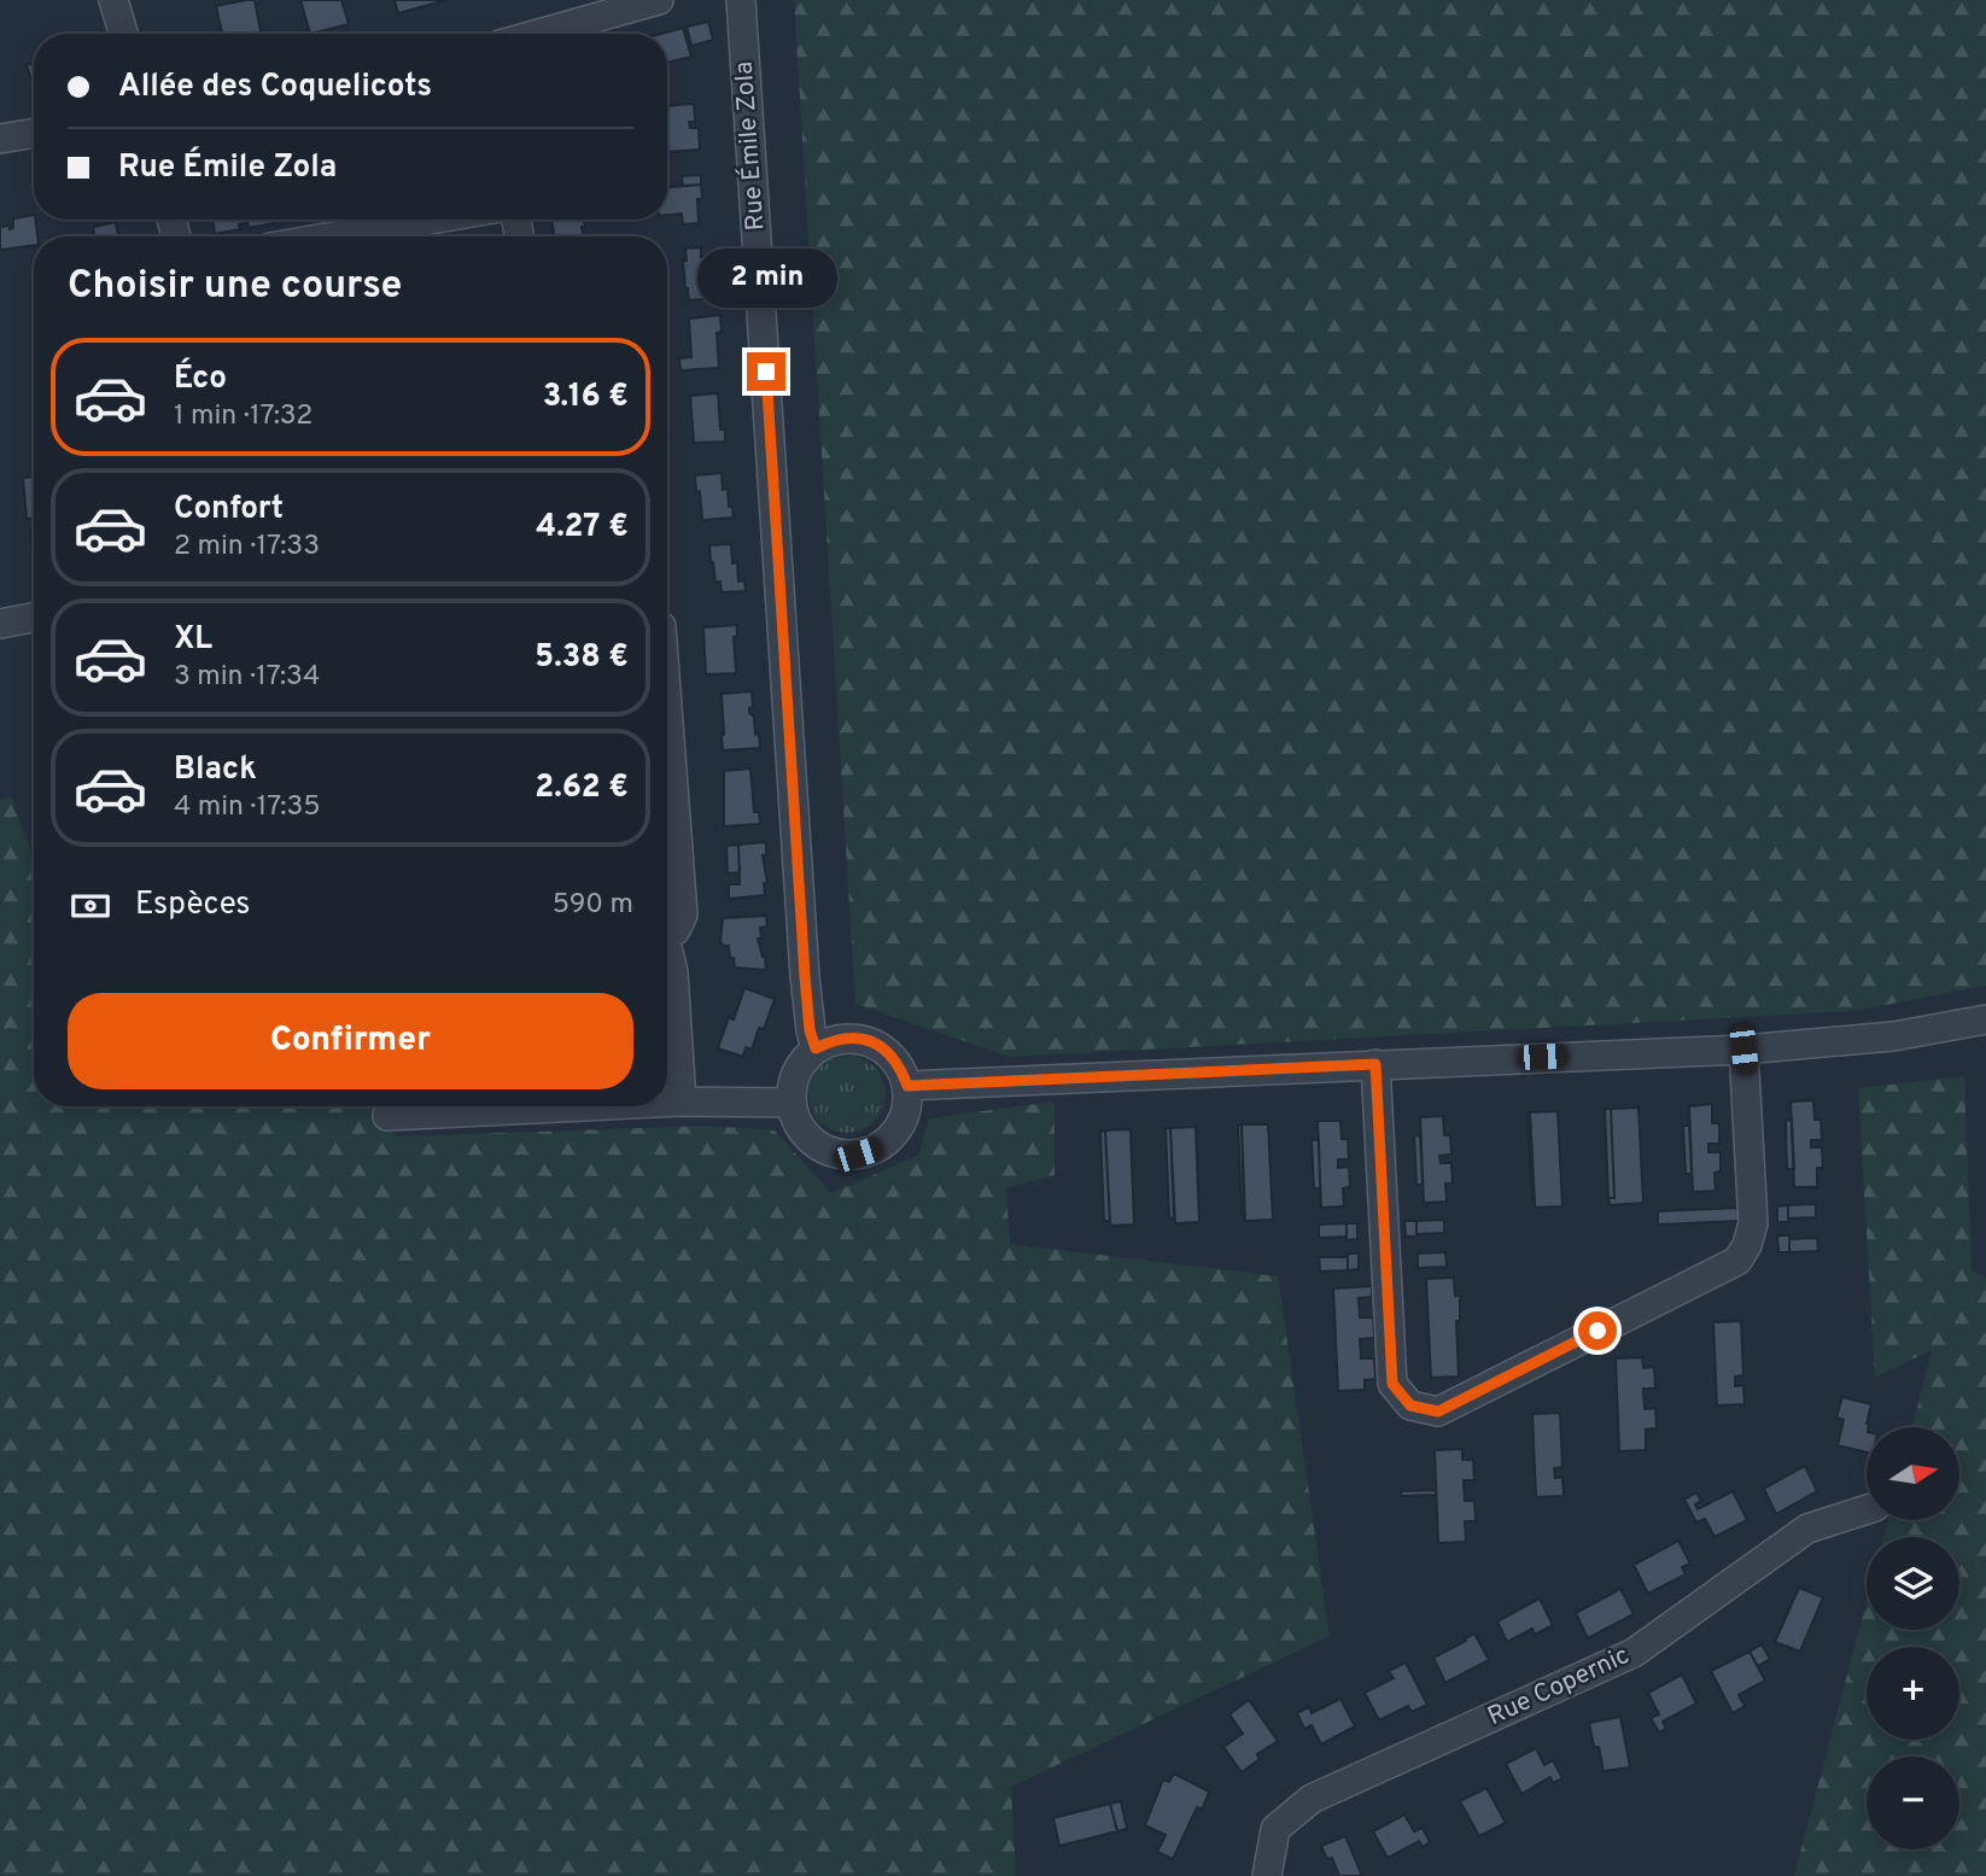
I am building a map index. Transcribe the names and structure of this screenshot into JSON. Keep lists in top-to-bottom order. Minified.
{"streets":{"street":["Rue Émile Zola","Rue Copernic"]},"north":"right","page":{"banner":["Allée des Coquelicots","Rue Émile Zola"],"heading":"Choisir une course","bubble":"2 min","list":[{"name":"Éco","note":"1 min · 17:32","value":"3.16 €"},{"name":"Confort","note":"2 min · 17:33","value":"4.27 €"},{"name":"XL","note":"3 min · 17:34","value":"5.38 €"},{"name":"Black","note":"4 min · 17:35","value":"2.62 €"}],"pay":["Espèces","590 m"],"buttons":"Confirmer","map_buttons":["+","−"]}}
